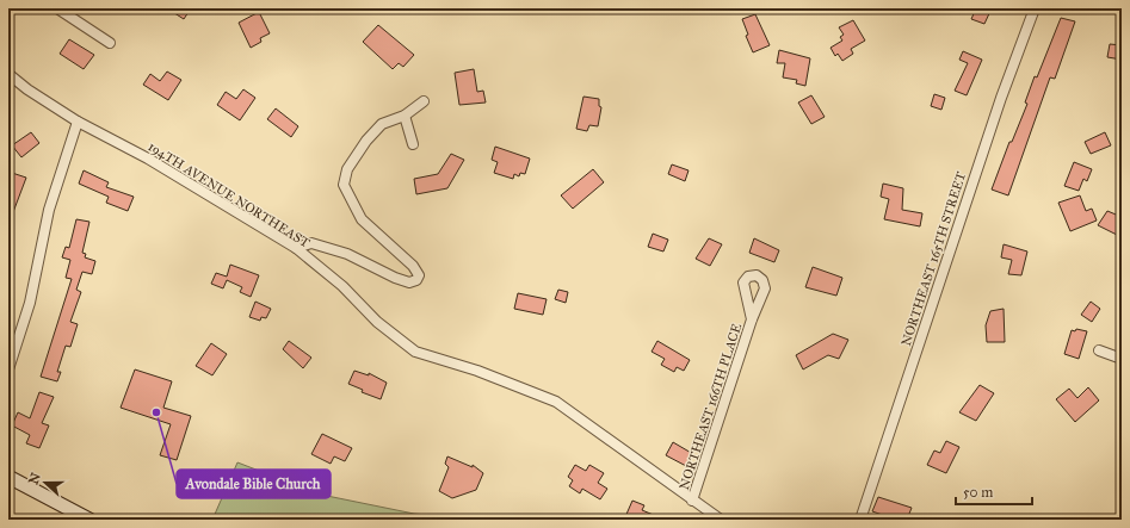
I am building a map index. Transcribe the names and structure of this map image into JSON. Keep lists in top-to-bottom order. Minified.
{"streets":{"street":["194TH AVENUE NORTHEAST","NORTHEAST 165TH STREET","NORTHEAST 166TH PLACE"]},"crossings":[["194TH AVENUE NORTHEAST","NORTHEAST 166TH PLACE"]],"places":["Avondale Bible Church"],"scale_bar":"50 m","north":"left"}
